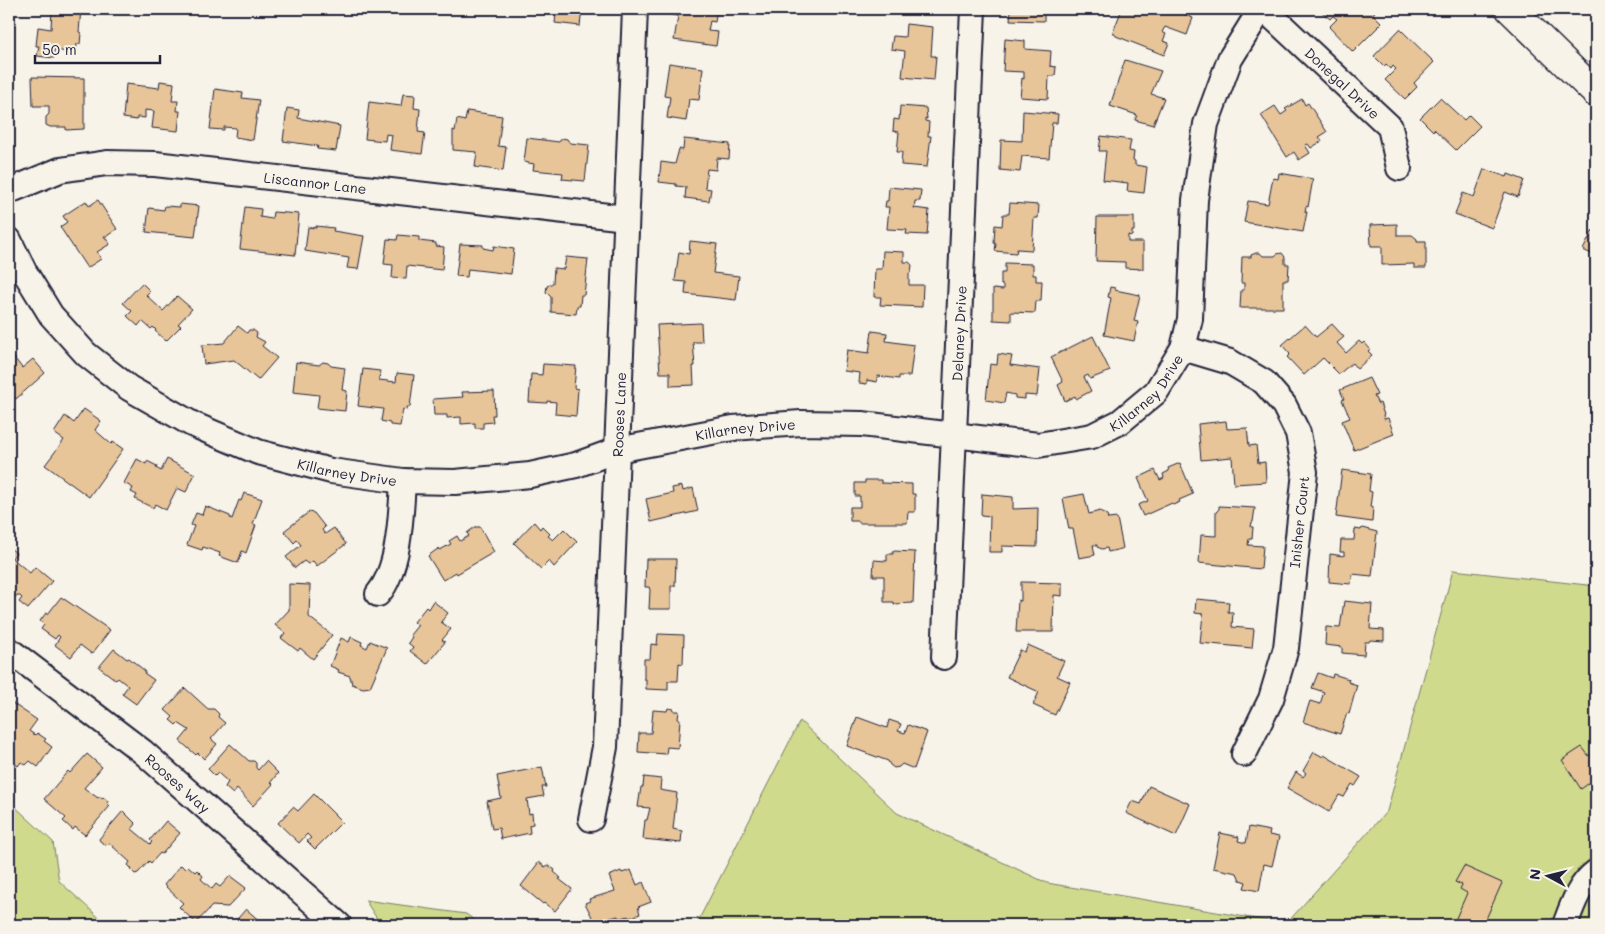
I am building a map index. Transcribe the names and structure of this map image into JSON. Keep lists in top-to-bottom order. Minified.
{"streets":{"street":["Donegal Drive","Liscannor Lane","Delaney Drive","Killarney Drive","Rooses Lane","Inisher Court","Rooses Way"]},"crossings":[["Donegal Drive","Killarney Drive"],["Liscannor Lane","Rooses Lane"],["Delaney Drive","Killarney Drive"],["Killarney Drive","Rooses Lane"],["Killarney Drive","Inisher Court"]],"scale_bar":"50 m","north":"left"}
